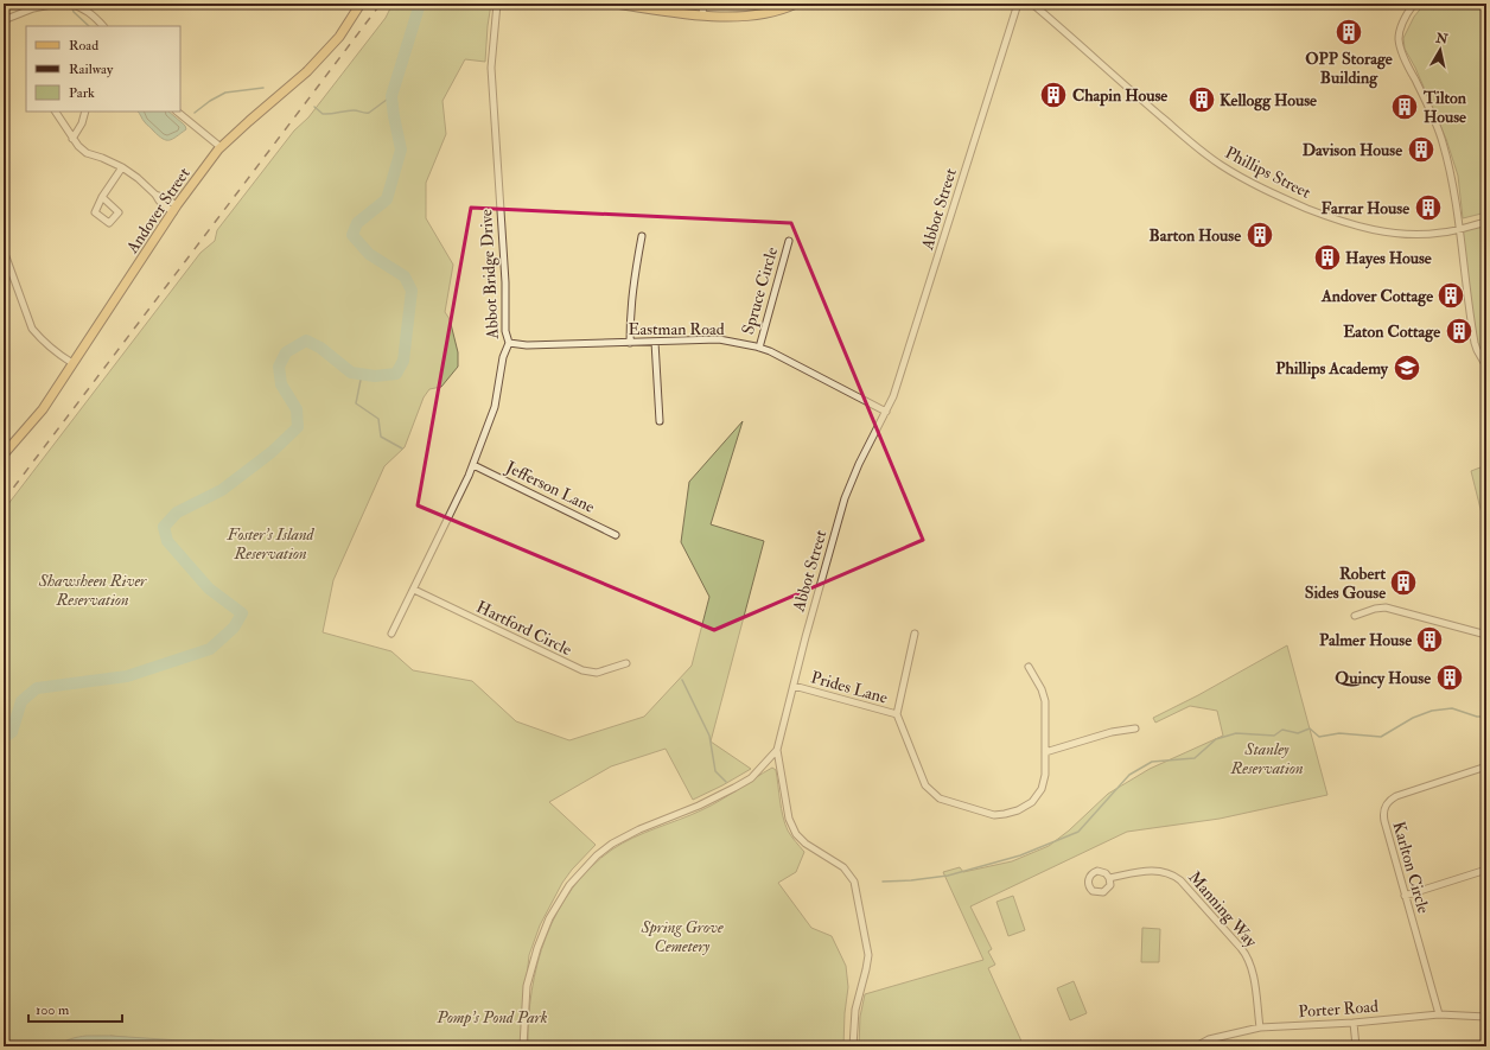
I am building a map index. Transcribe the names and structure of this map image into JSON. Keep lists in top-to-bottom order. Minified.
{"streets":{"main road":["Andover Street"],"street":["Phillips Street","Abbot Street","Abbot Bridge Drive","Spruce Circle","Eastman Road","Jefferson Lane","Hartford Circle","Prides Lane","Karlton Circle","Manning Way","Porter Road"]},"crossings":[["Abbot Street","Eastman Road"],["Abbot Street","Prides Lane"],["Abbot Bridge Drive","Eastman Road"],["Abbot Bridge Drive","Jefferson Lane"],["Abbot Bridge Drive","Hartford Circle"],["Spruce Circle","Eastman Road"],["Karlton Circle","Porter Road"],["Manning Way","Porter Road"]],"parks":["Foster's Island Reservation","Shawsheen River Reservation","Stanley Reservation","Spring Grove Cemetery","Pomp's Pond Park"],"places":{"building":["OPP Storage Building","Chapin House","Kellogg House","Tilton House","Davison House","Farrar House","Barton House","Hayes House","Andover Cottage","Eaton Cottage","Robert Sides Gouse","Palmer House","Quincy House"],"school or university":["Phillips Academy"]},"legend":["Road","Railway","Park"],"scale_bar":"100 m","north":"top"}
